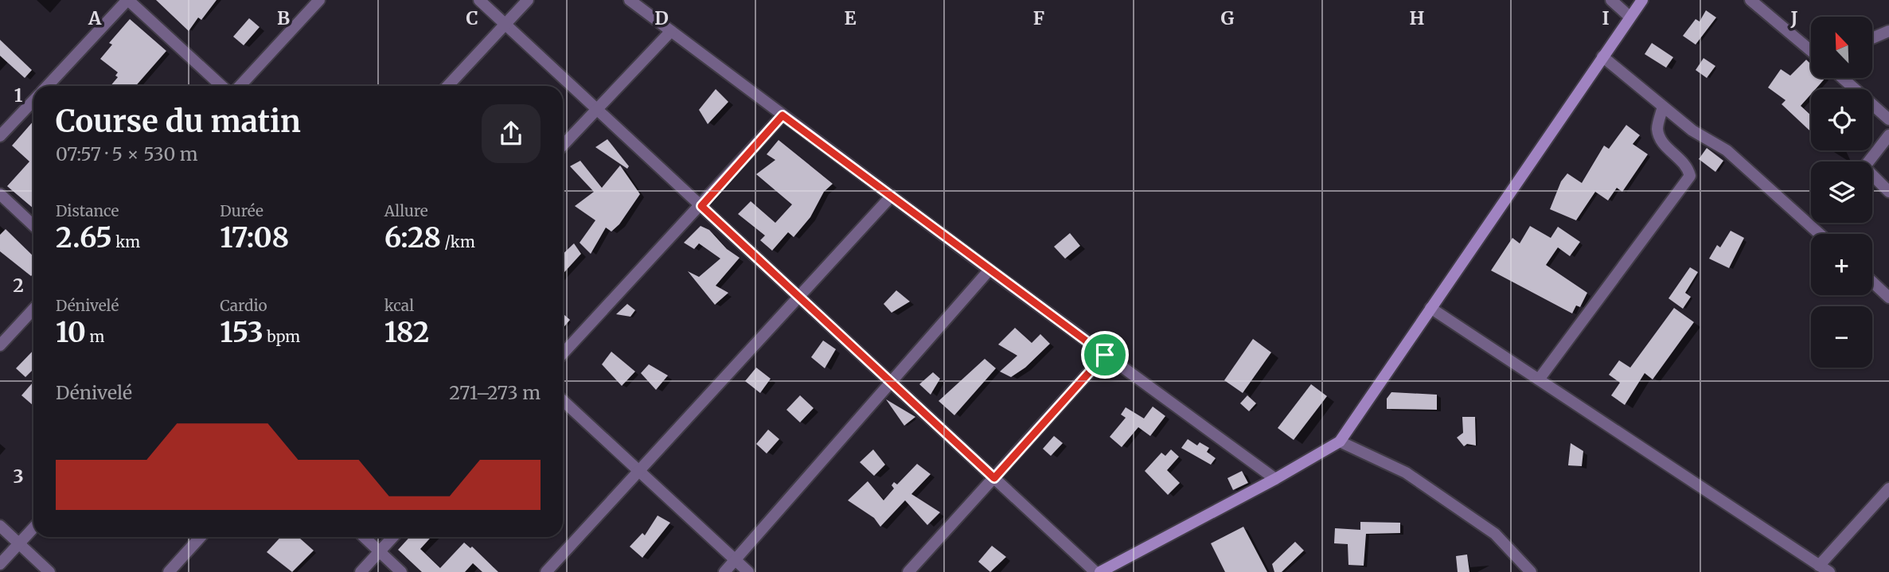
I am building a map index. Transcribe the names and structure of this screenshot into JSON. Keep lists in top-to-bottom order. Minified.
{"north":"top left","page":{"map_buttons":["+","−"],"heading":["Course du matin","07:57 · 5 × 530 m"],"stats":[["Distance","2.65 km"],["Durée","17:08"],["Allure","6:28 /km"],["Dénivelé","10 m"],["Cardio","153 bpm"],["kcal","182"]],"chart":["Dénivelé","271–273 m"]},"grid":{"columns":["A","B","C","D","E","F","G","H","I","J"],"rows":["1","2","3"]}}
